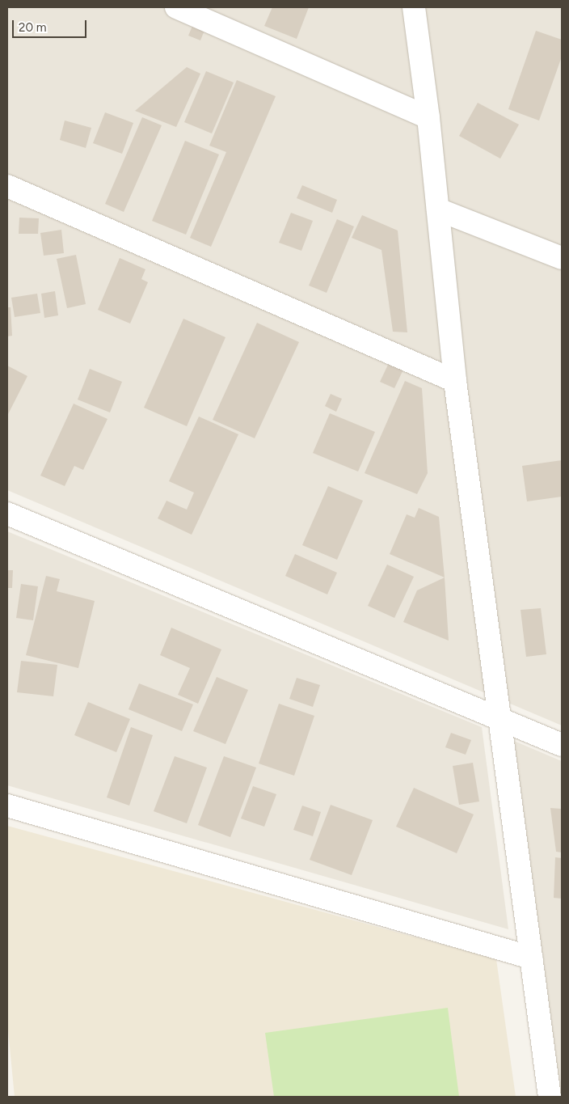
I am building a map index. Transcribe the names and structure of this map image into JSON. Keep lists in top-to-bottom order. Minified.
{"scale_bar":"20 m"}
